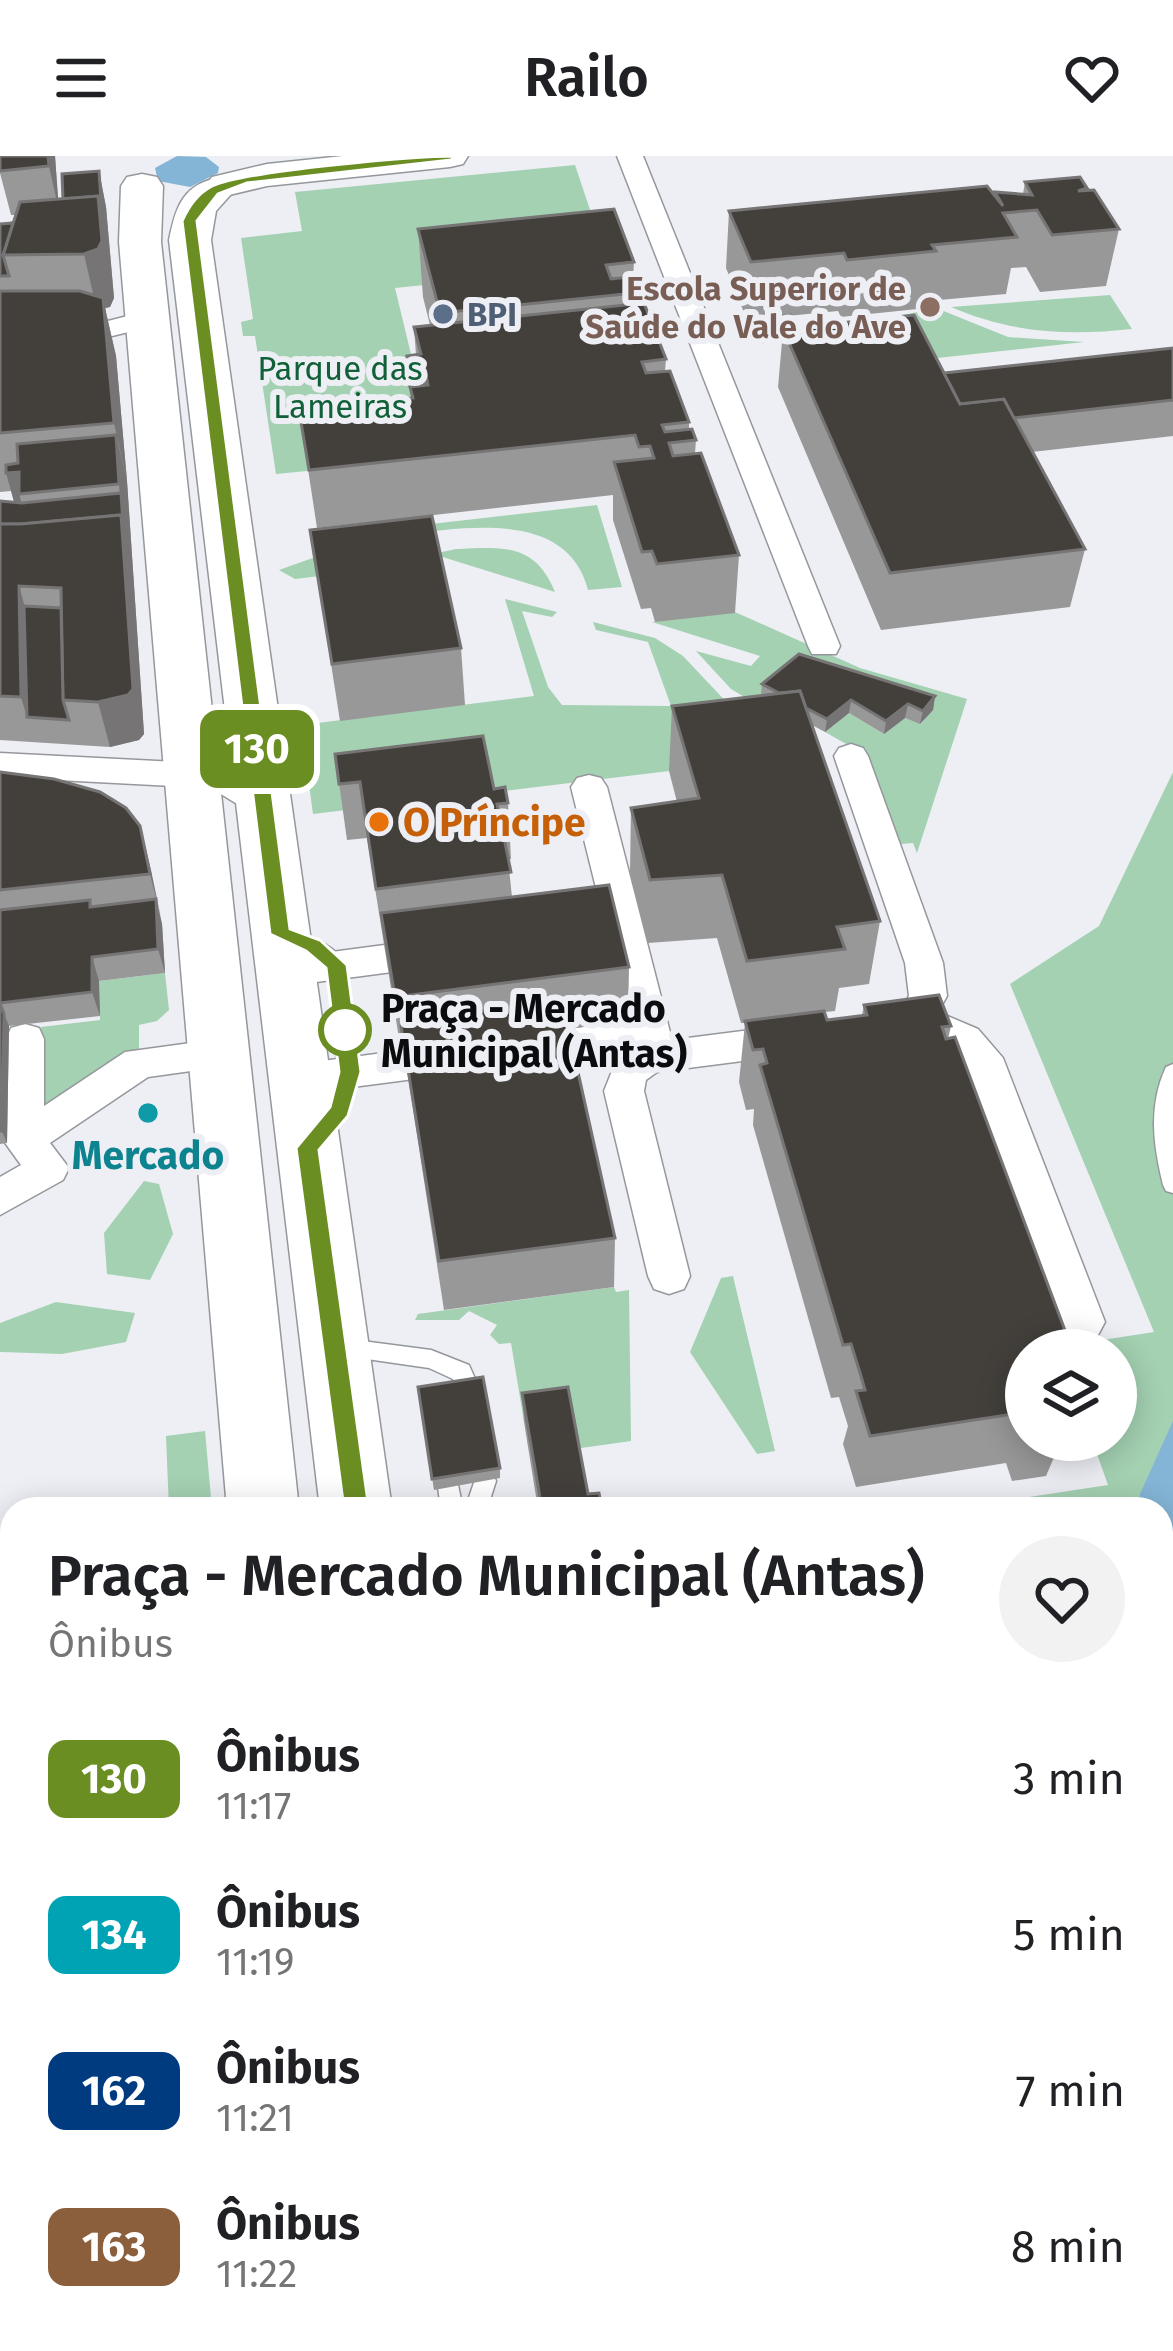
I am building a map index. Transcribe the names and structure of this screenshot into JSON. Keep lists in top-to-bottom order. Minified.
{"parks":["Parque das Lameiras"],"places":["Escola Superior de Saúde do Vale do Ave","BPI","O Príncipe","Praça - Mercado Municipal (Antas)","Mercado"],"lines":["bus line 130"],"page":{"header":"Railo","on_map":"130","heading":["Praça - Mercado Municipal (Antas)","Ônibus"],"list":[{"mark":"130","name":"Ônibus","note":"11:17","value":"3 min"},{"mark":"134","name":"Ônibus","note":"11:19","value":"5 min"},{"mark":"162","name":"Ônibus","note":"11:21","value":"7 min"},{"mark":"163","name":"Ônibus","note":"11:22","value":"8 min"}]}}
